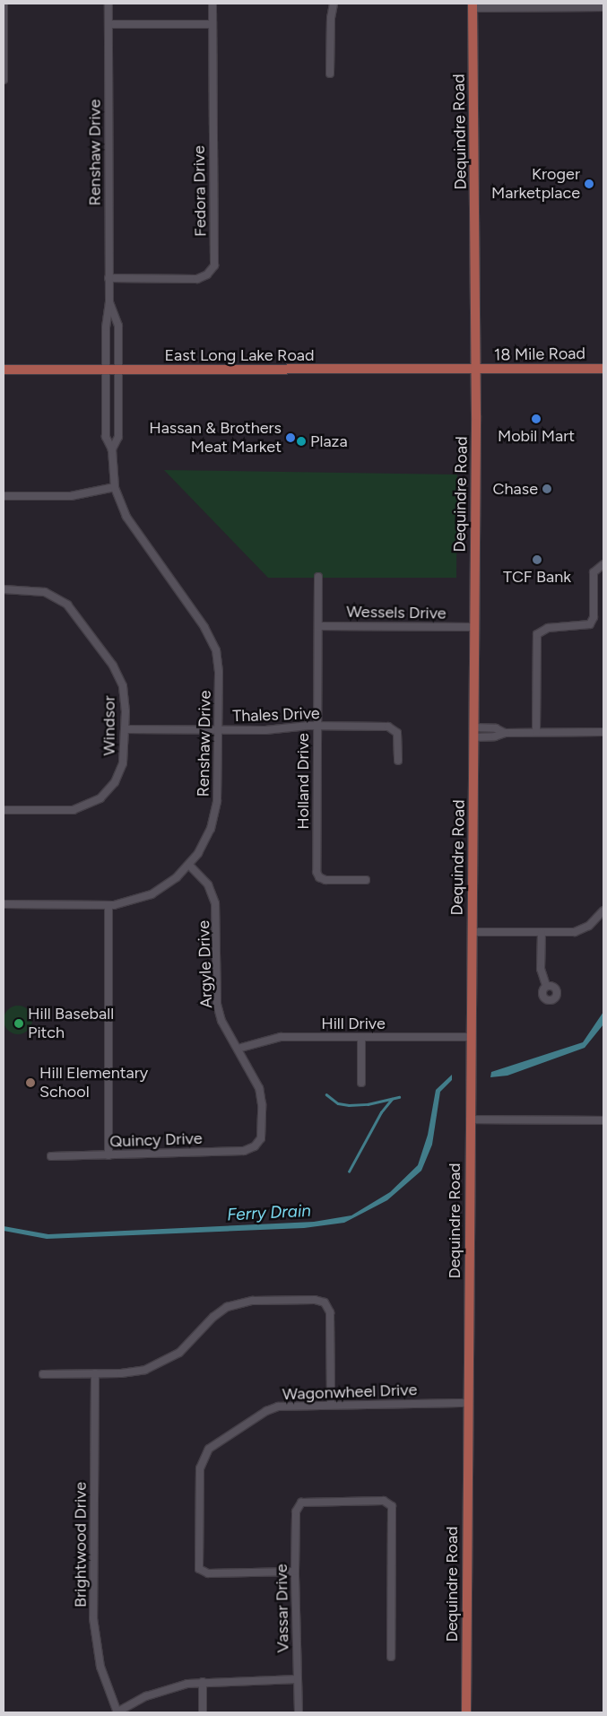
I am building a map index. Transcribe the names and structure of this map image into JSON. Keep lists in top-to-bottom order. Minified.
{"streets":{"main road":["Dequindre Road","18 Mile Road","East Long Lake Road"],"street":["Renshaw Drive","Fedora Drive","Wessels Drive","Thales Drive","Windsor","Holland Drive","Argyle Drive","Hill Drive","Quincy Drive","Wagonwheel Drive","Brightwood Drive","Vassar Drive"]},"crossings":[["Dequindre Road","18 Mile Road"],["Dequindre Road","East Long Lake Road"],["Dequindre Road","Wessels Drive"],["Dequindre Road","Hill Drive"],["Dequindre Road","Wagonwheel Drive"],["Renshaw Drive","Fedora Drive"],["Renshaw Drive","East Long Lake Road"],["Renshaw Drive","Thales Drive"],["Renshaw Drive","Argyle Drive"],["18 Mile Road","East Long Lake Road"],["Wessels Drive","Holland Drive"],["Thales Drive","Windsor"],["Thales Drive","Holland Drive"],["Argyle Drive","Hill Drive"],["Argyle Drive","Quincy Drive"],["Wagonwheel Drive","Vassar Drive"]],"water":["Ferry Drain"],"places":["Kroger Marketplace","Mobil Mart","Hassan & Brothers Meat Market","Plaza","Chase","TCF Bank","Hill Baseball Pitch","Hill Elementary School"]}
